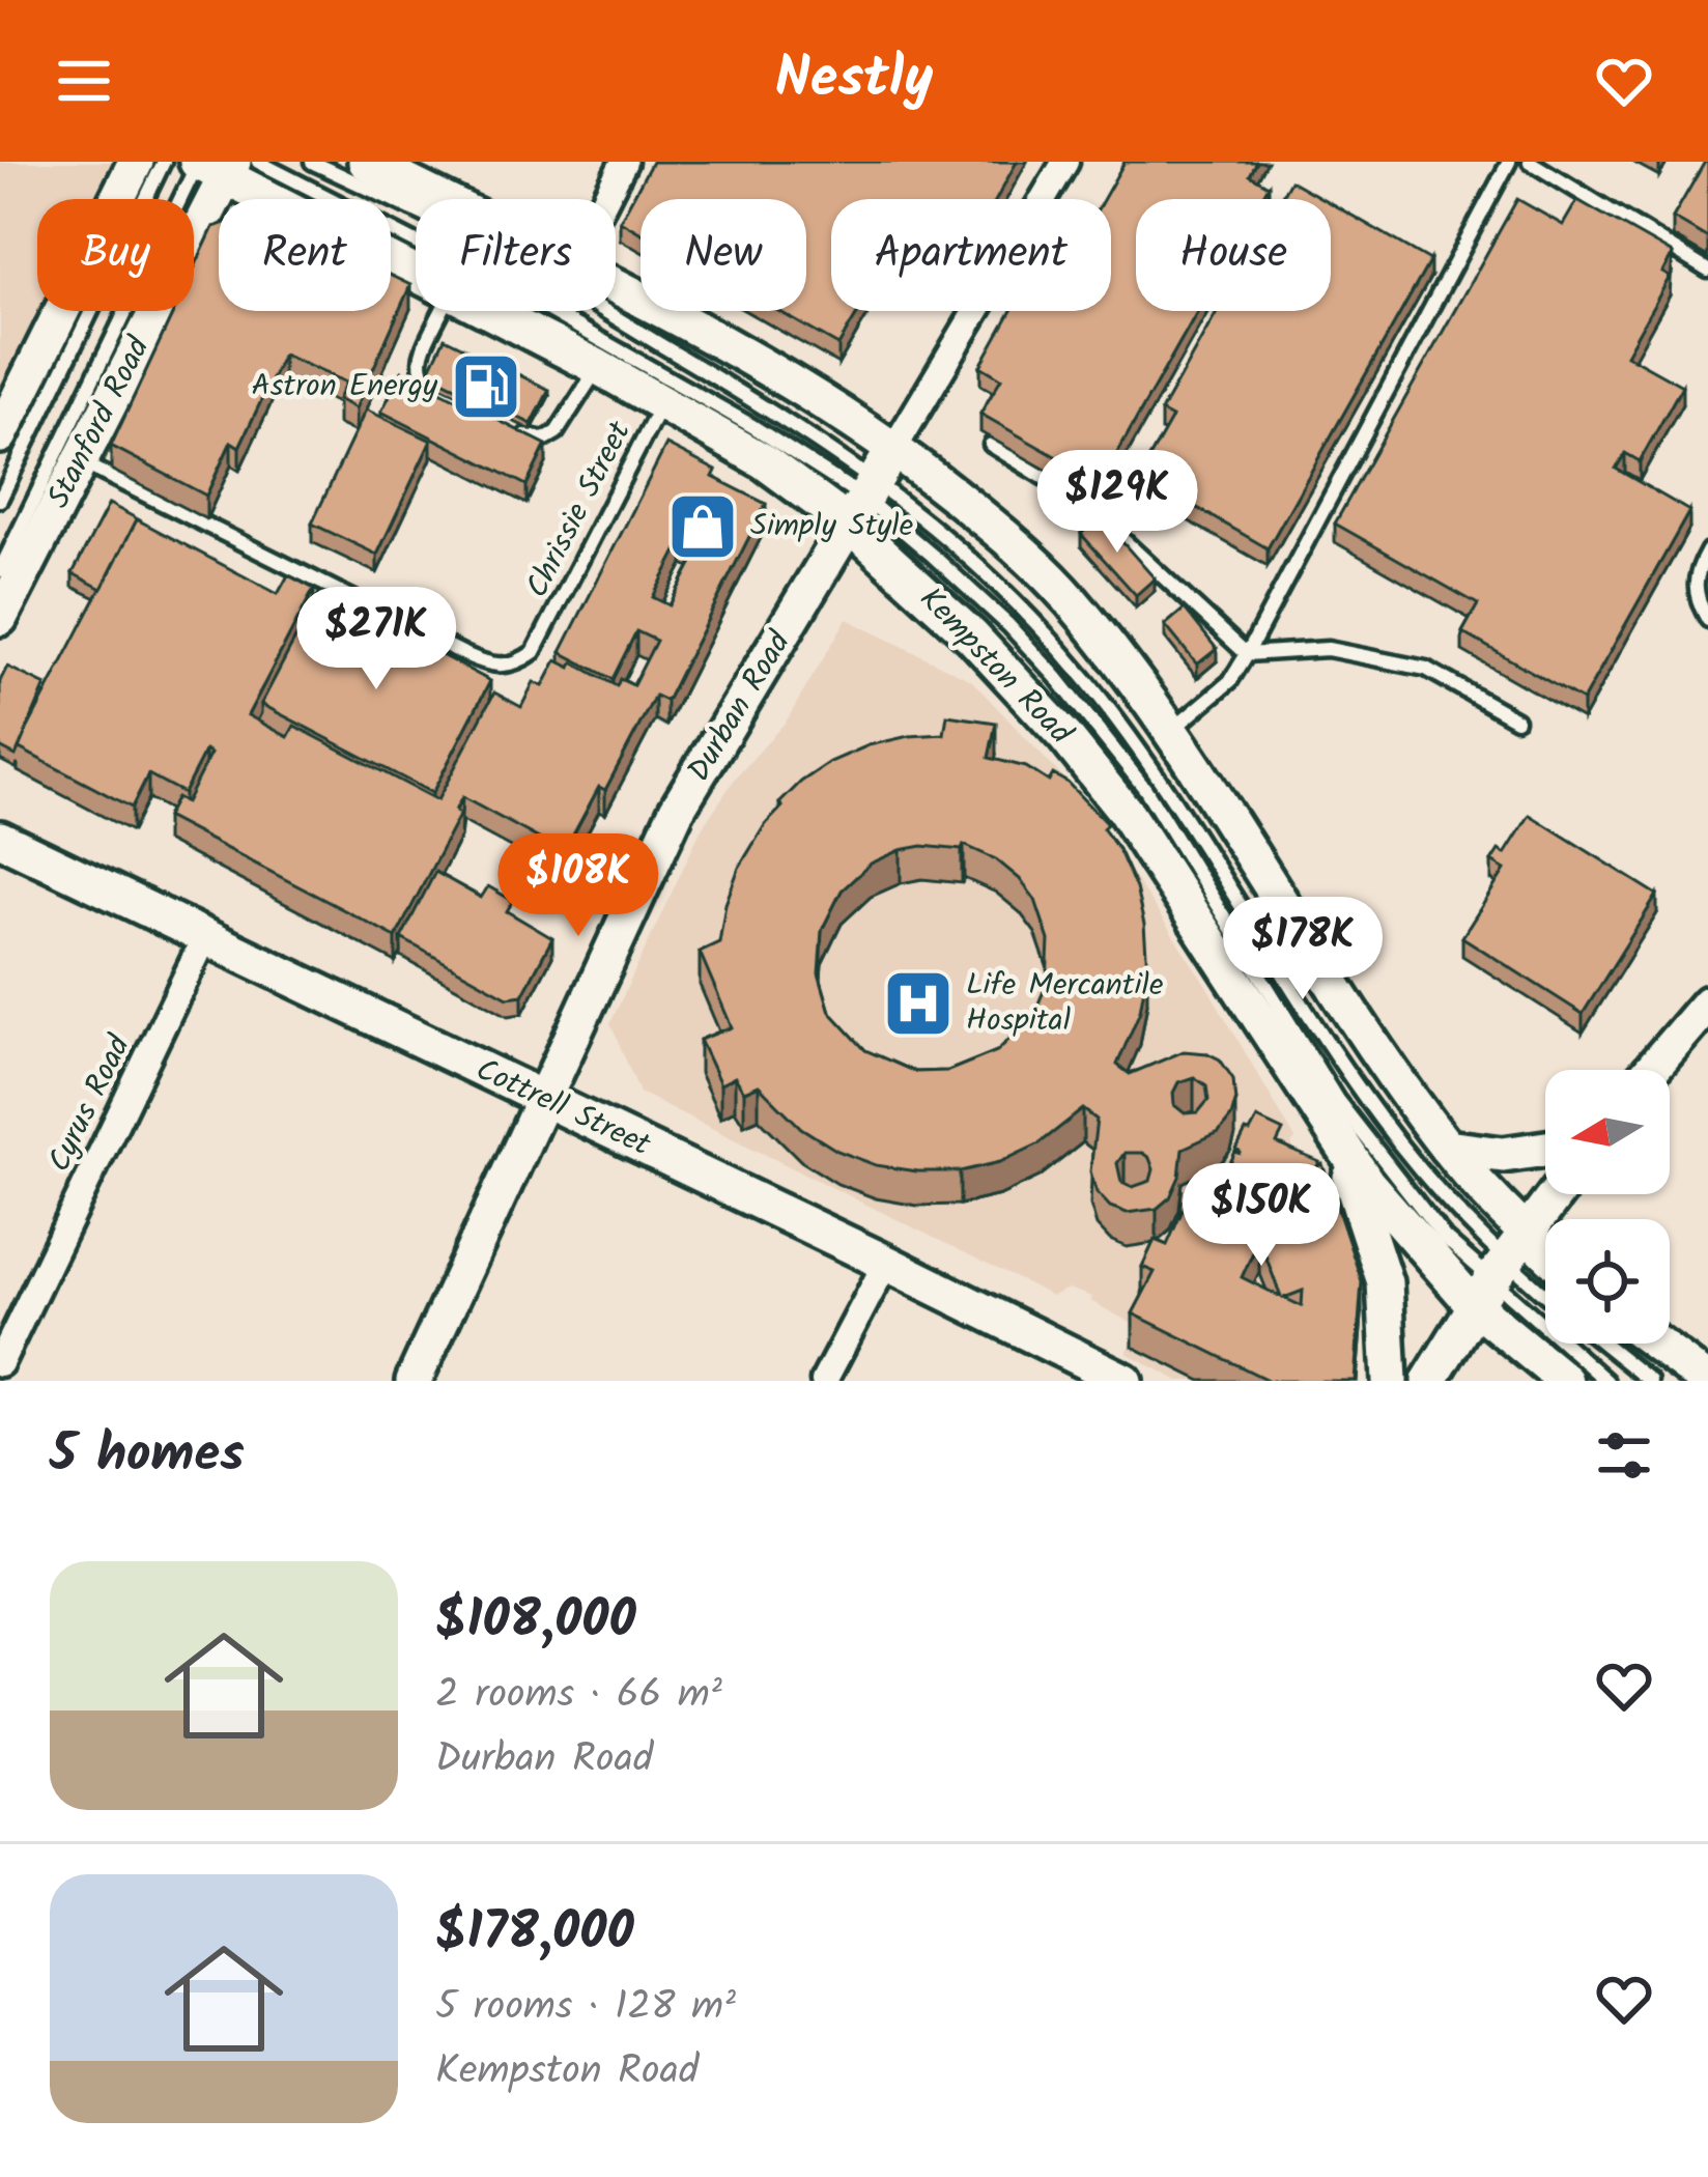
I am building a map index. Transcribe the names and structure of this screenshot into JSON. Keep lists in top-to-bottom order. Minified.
{"streets":{"main road":["Stanford Road","Kempston Road","Durban Road","Cottrell Street"],"street":["Cyrus Road"],"lane":["Chrissie Street"]},"crossings":[["Stanford Road","Chrissie Street"],["Stanford Road","Kempston Road"],["Chrissie Street","Kempston Road"],["Kempston Road","Durban Road"],["Durban Road","Cottrell Street"],["Cyrus Road","Cottrell Street"]],"places":{"fuel station":["Astron Energy"],"shop":["Simply Style"],"hospital":["Life Mercantile Hospital"]},"north":"left","page":{"header":"Nestly","chip":["Buy","Rent","Filters","New","Apartment","House"],"price":["$129K","$271K","$108K","$178K","$150K"],"heading":"5 homes","list":[{"name":"$108,000","note":"2 rooms · 66 m² · Durban Road"},{"name":"$178,000","note":"5 rooms · 128 m² · Kempston Road"}]}}
